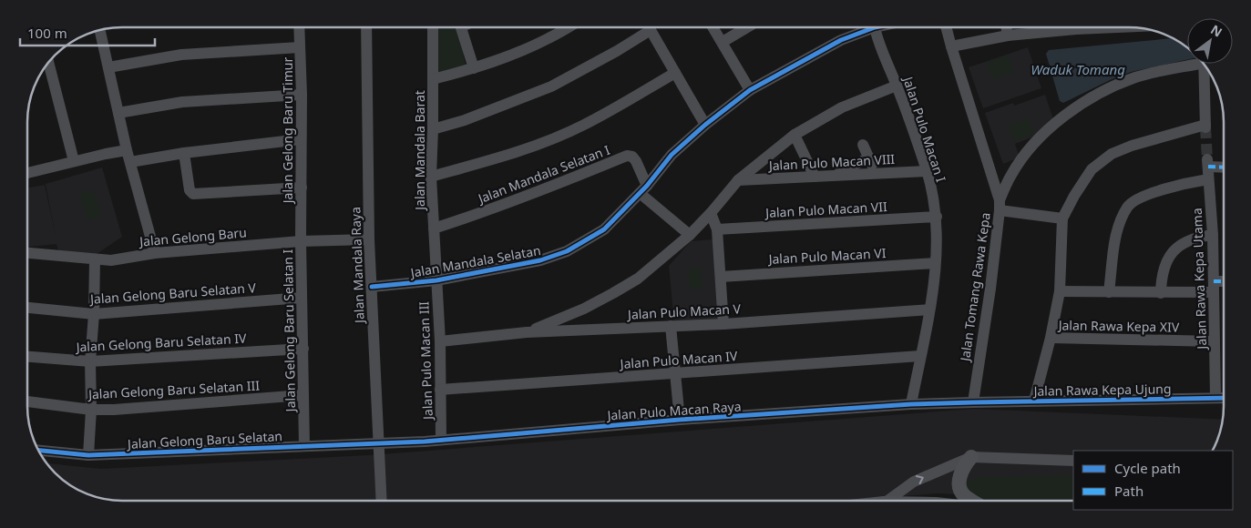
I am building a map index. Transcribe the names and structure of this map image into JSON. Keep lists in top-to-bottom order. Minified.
{"streets":{"street":["Jalan Pulo Macan I","Jalan Gelong Baru Timur","Jalan Mandala Barat","Jalan Pulo Macan VIII","Jalan Mandala Selatan I","Jalan Pulo Macan VII","Jalan Gelong Baru","Jalan Pulo Macan VI","Jalan Mandala Selatan","Jalan Mandala Raya","Jalan Rawa Kepa Utama","Jalan Tomang Rawa Kepa","Jalan Gelong Baru Selatan V","Jalan Pulo Macan V","Jalan Rawa Kepa XIV","Jalan Gelong Baru Selatan I","Jalan Gelong Baru Selatan IV","Jalan Pulo Macan IV","Jalan Pulo Macan III","Jalan Gelong Baru Selatan III","Jalan Rawa Kepa Ujung","Jalan Pulo Macan Raya","Jalan Gelong Baru Selatan"]},"crossings":[["Jalan Pulo Macan I","Jalan Pulo Macan VIII"],["Jalan Pulo Macan I","Jalan Pulo Macan VII"],["Jalan Pulo Macan I","Jalan Pulo Macan VI"],["Jalan Pulo Macan I","Jalan Pulo Macan V"],["Jalan Pulo Macan I","Jalan Pulo Macan IV"],["Jalan Pulo Macan I","Jalan Pulo Macan Raya"],["Jalan Gelong Baru Timur","Jalan Gelong Baru"],["Jalan Gelong Baru Timur","Jalan Gelong Baru Selatan I"],["Jalan Mandala Barat","Jalan Mandala Selatan I"],["Jalan Mandala Barat","Jalan Mandala Selatan"],["Jalan Mandala Barat","Jalan Pulo Macan III"],["Jalan Mandala Selatan I","Jalan Mandala Selatan"],["Jalan Gelong Baru","Jalan Mandala Raya"],["Jalan Gelong Baru","Jalan Gelong Baru Selatan I"],["Jalan Mandala Selatan","Jalan Mandala Raya"],["Jalan Mandala Selatan","Jalan Pulo Macan III"],["Jalan Mandala Raya","Jalan Pulo Macan Raya"],["Jalan Mandala Raya","Jalan Gelong Baru Selatan"],["Jalan Rawa Kepa Utama","Jalan Rawa Kepa XIV"],["Jalan Rawa Kepa Utama","Jalan Rawa Kepa Ujung"],["Jalan Tomang Rawa Kepa","Jalan Rawa Kepa Ujung"],["Jalan Tomang Rawa Kepa","Jalan Pulo Macan Raya"],["Jalan Gelong Baru Selatan V","Jalan Gelong Baru Selatan I"],["Jalan Pulo Macan V","Jalan Pulo Macan III"],["Jalan Gelong Baru Selatan I","Jalan Gelong Baru Selatan IV"],["Jalan Gelong Baru Selatan I","Jalan Gelong Baru Selatan III"],["Jalan Gelong Baru Selatan I","Jalan Gelong Baru Selatan"],["Jalan Pulo Macan IV","Jalan Pulo Macan III"],["Jalan Pulo Macan III","Jalan Pulo Macan Raya"],["Jalan Rawa Kepa Ujung","Jalan Pulo Macan Raya"],["Jalan Pulo Macan Raya","Jalan Gelong Baru Selatan"]],"water":["Waduk Tomang"],"legend":["Cycle path","Path"],"scale_bar":"100 m","north":"top right"}
